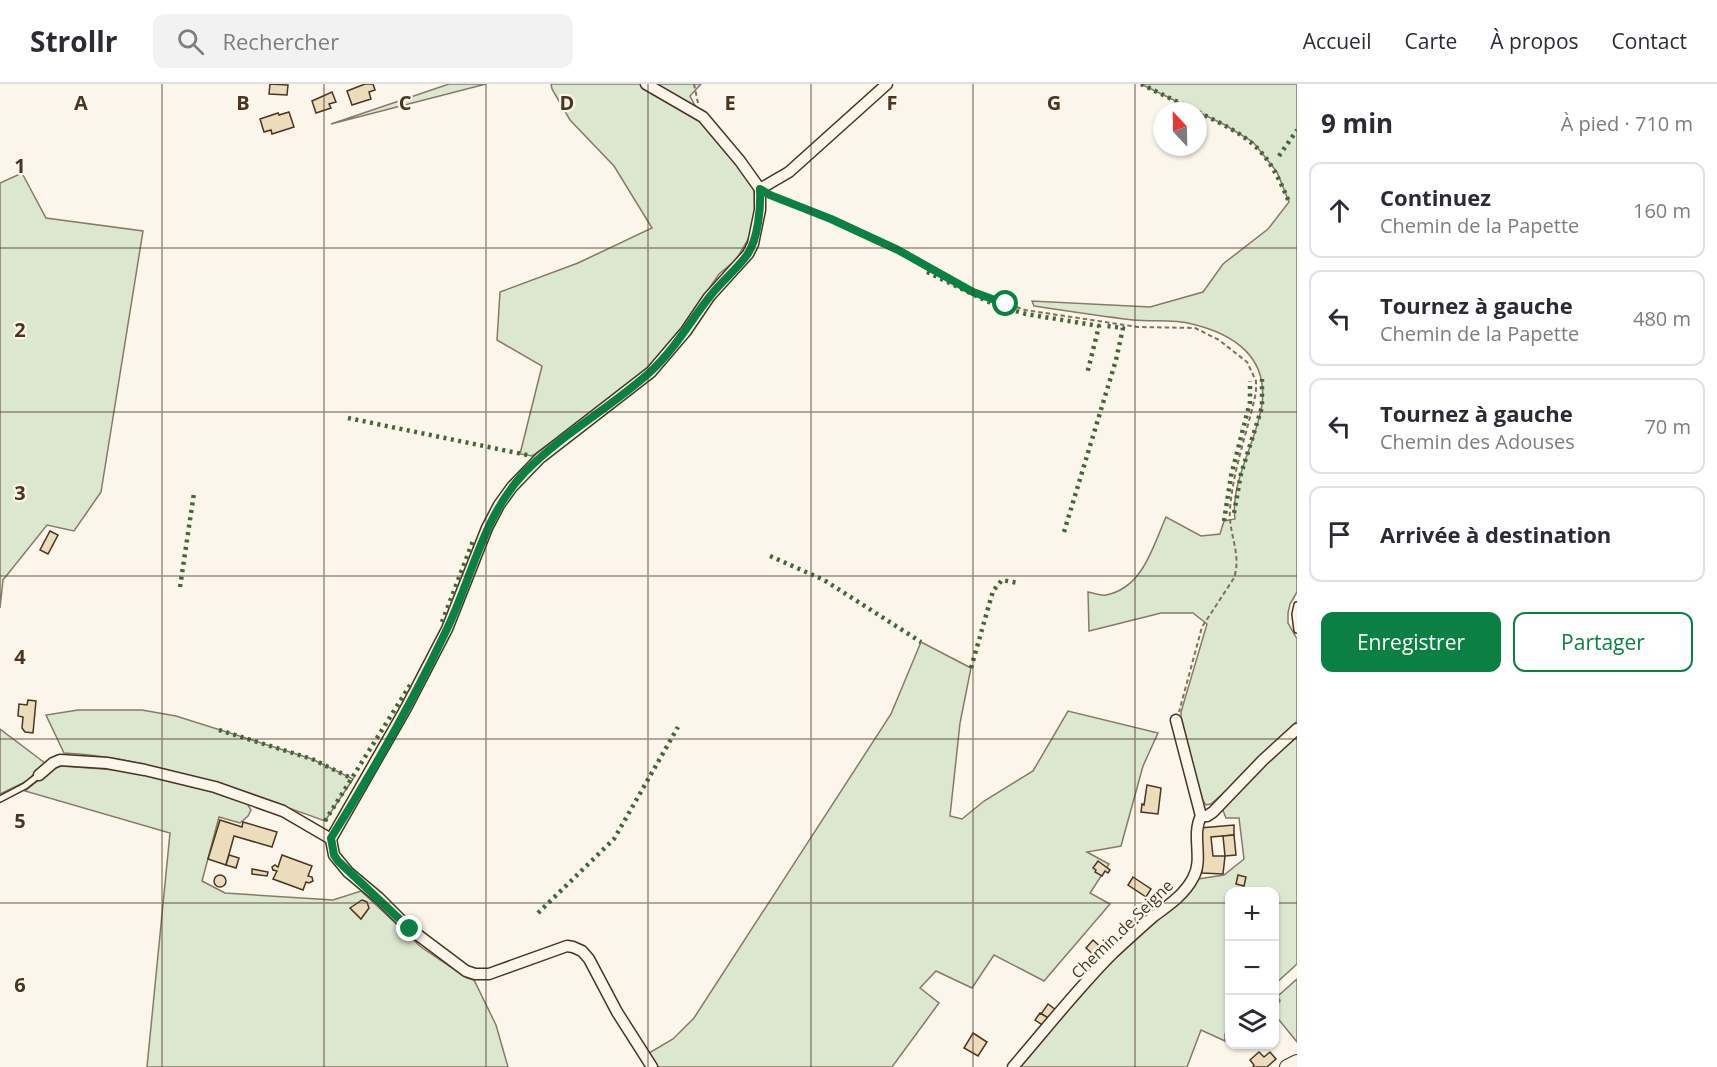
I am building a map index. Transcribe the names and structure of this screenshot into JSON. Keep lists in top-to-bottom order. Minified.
{"streets":{"street":["Chemin de Seigne"]},"north":"top","page":{"header":"Strollr","search":"Rechercher","nav":["Accueil","Carte","À propos","Contact"],"heading":["9 min","À pied · 710 m"],"list":[["Continuez","Chemin de la Papette","160 m"],["Tournez à gauche","Chemin de la Papette","480 m"],["Tournez à gauche","Chemin des Adouses","70 m"],"Arrivée à destination"],"buttons":["Enregistrer","Partager"],"map_buttons":["+","−"]},"grid":{"columns":["A","B","C","D","E","F","G"],"rows":["1","2","3","4","5","6"]}}
